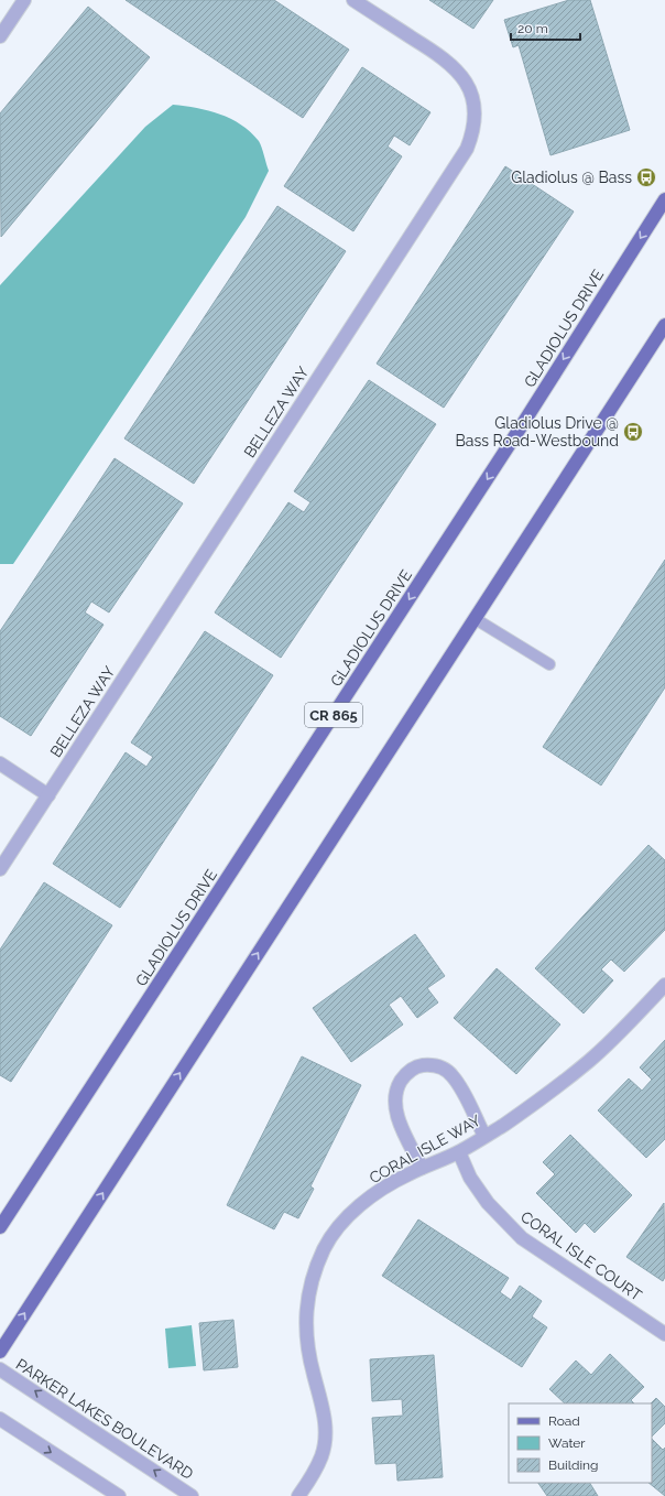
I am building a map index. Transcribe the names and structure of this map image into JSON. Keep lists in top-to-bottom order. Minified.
{"streets":{"main road":["GLADIOLUS DRIVE","CR 865"],"street":["BELLEZA WAY","CORAL ISLE WAY","CORAL ISLE COURT","PARKER LAKES BOULEVARD"]},"crossings":[["CORAL ISLE WAY","CORAL ISLE COURT"]],"places":{"bus stop":["Gladiolus @ Bass","Gladiolus Drive @ Bass Road-Westbound"]},"legend":["Road","Water","Building"],"scale_bar":"20 m"}
